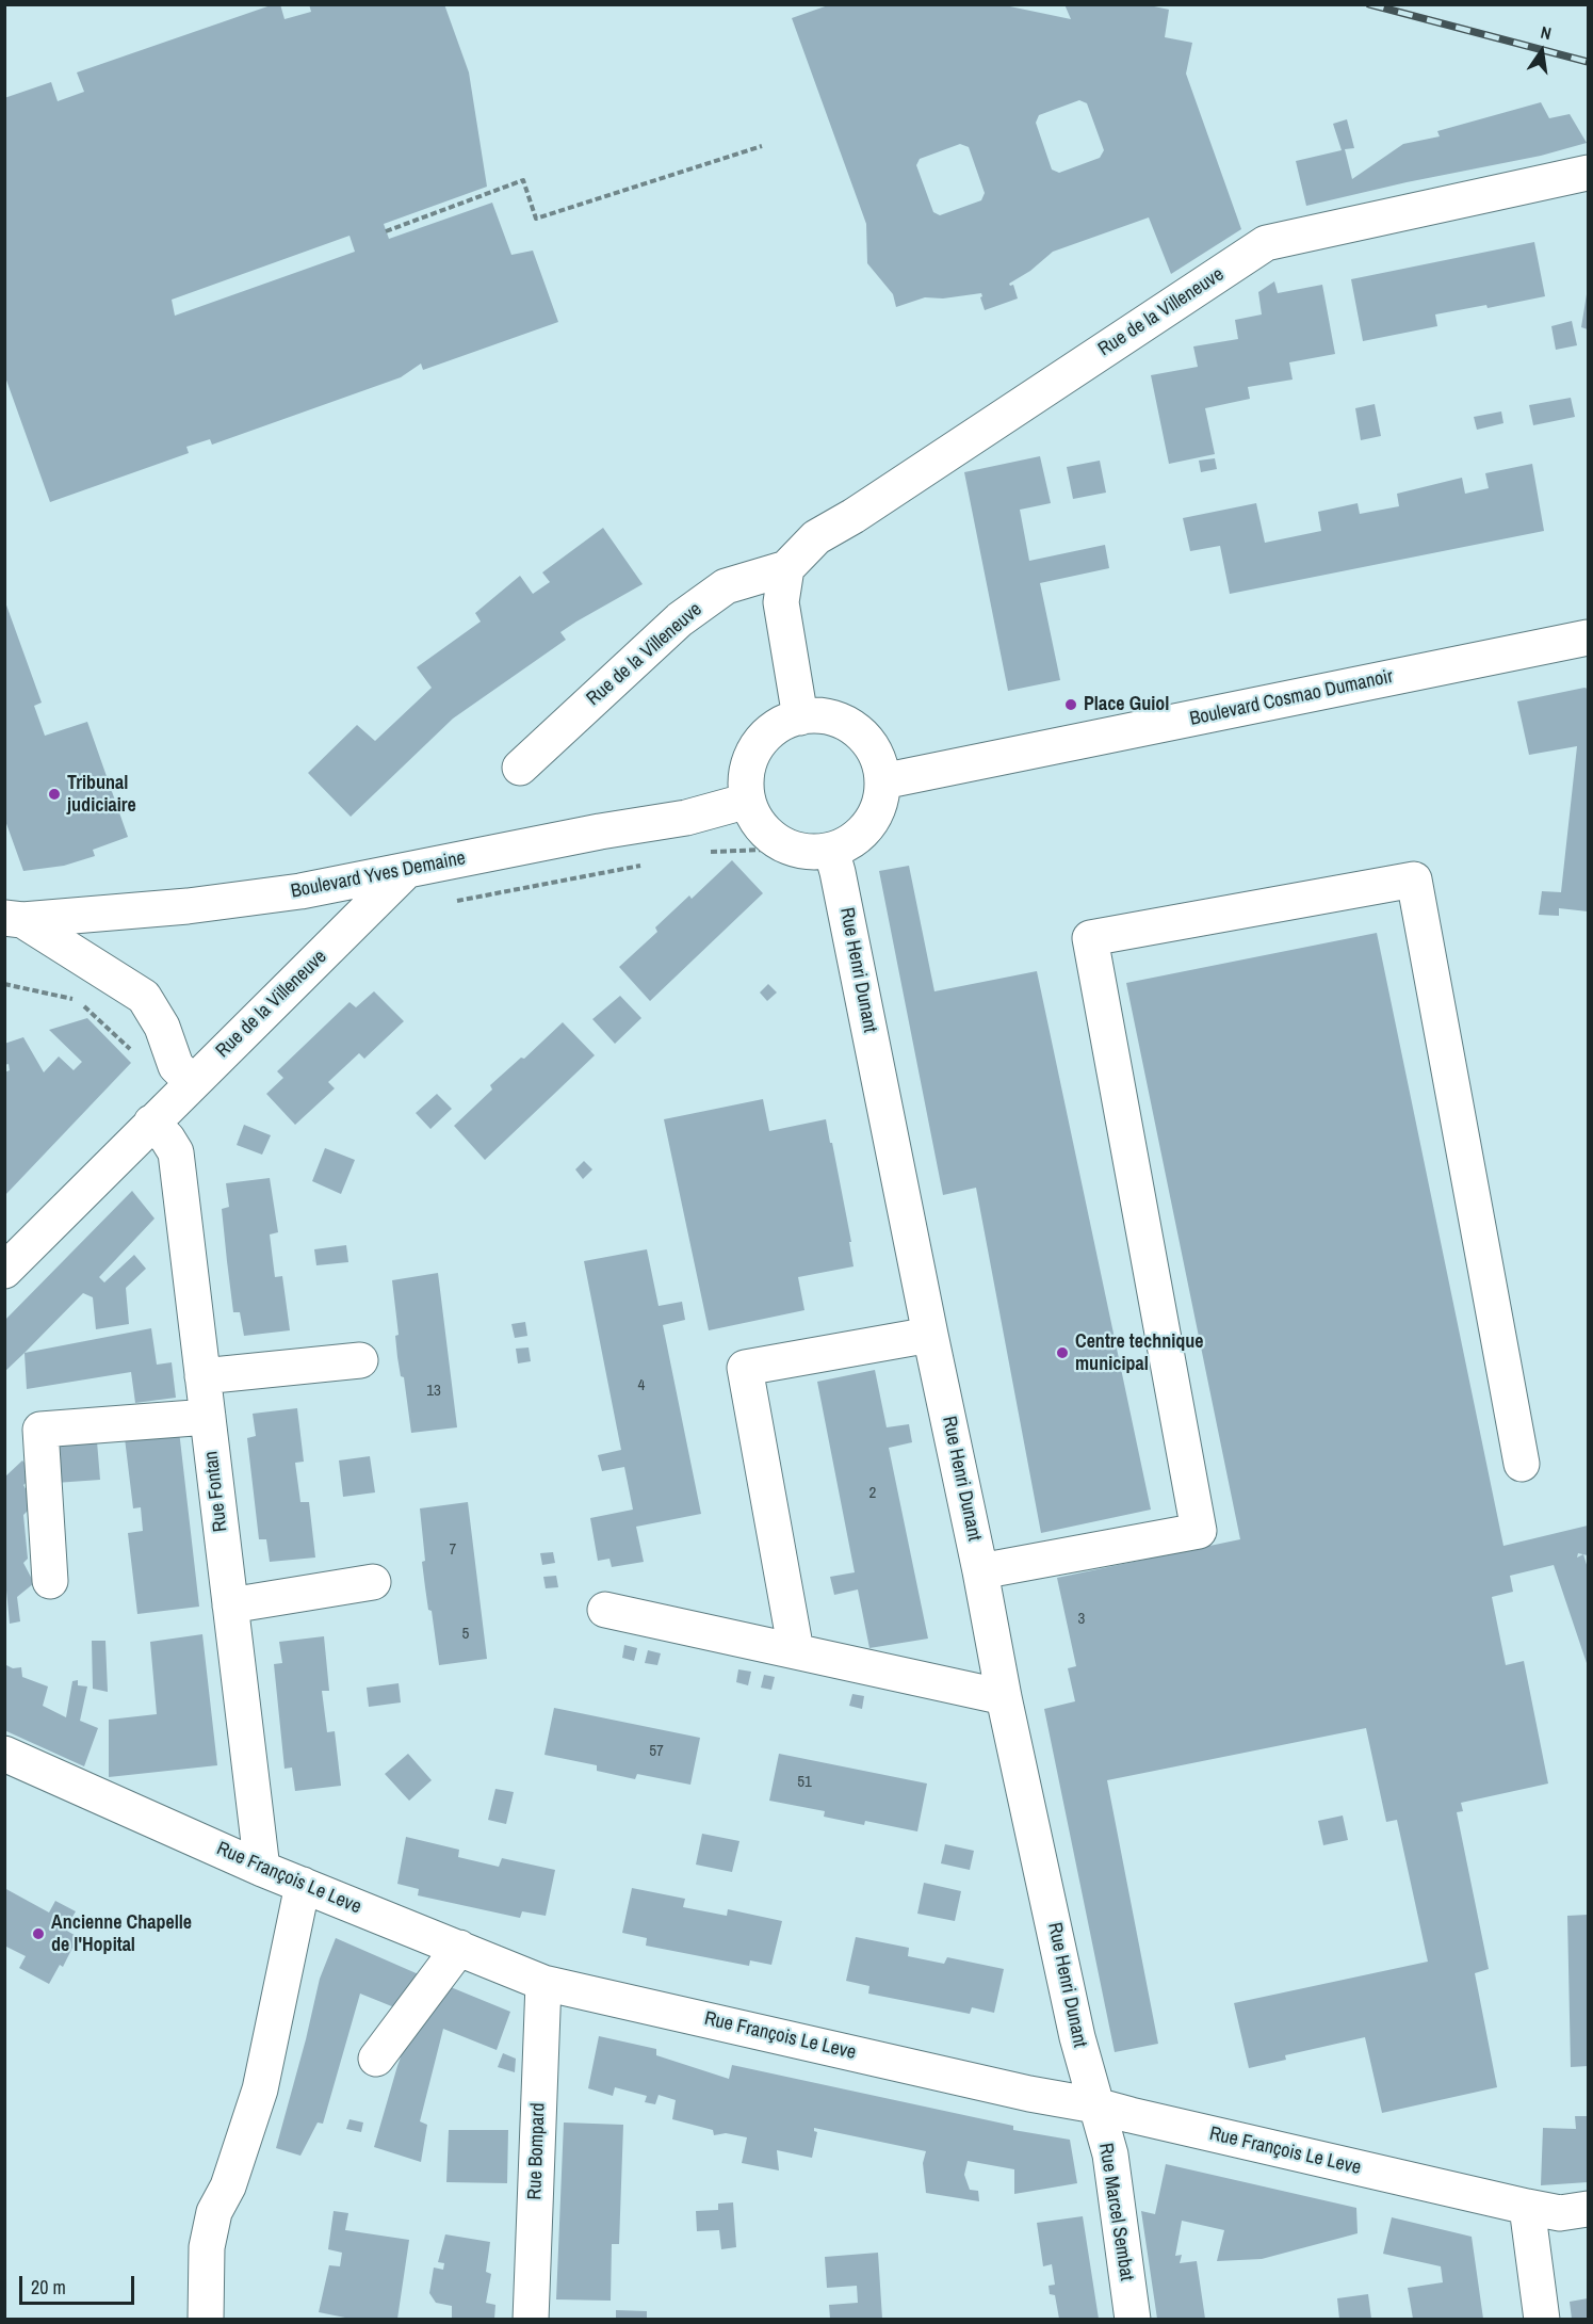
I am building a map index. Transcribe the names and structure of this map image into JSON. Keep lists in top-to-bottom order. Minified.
{"streets":{"street":["Rue de la Villeneuve","Boulevard Cosmao Dumanoir","Boulevard Yves Demaine","Rue Henri Dunant","Rue Fontan","Rue François Le Leve","Rue Bompard","Rue Marcel Sembat"]},"crossings":[["Rue de la Villeneuve","Boulevard Yves Demaine"],["Rue de la Villeneuve","Rue Fontan"],["Boulevard Cosmao Dumanoir","Boulevard Yves Demaine"],["Boulevard Cosmao Dumanoir","Rue Henri Dunant"],["Boulevard Yves Demaine","Rue Henri Dunant"],["Rue Henri Dunant","Rue François Le Leve"],["Rue Henri Dunant","Rue Marcel Sembat"],["Rue Fontan","Rue François Le Leve"],["Rue François Le Leve","Rue Bompard"],["Rue François Le Leve","Rue Marcel Sembat"]],"places":["Place Guiol","Tribunal judiciaire","Centre technique municipal","Ancienne Chapelle de l'Hopital"],"house_numbers":["4","13","2","7","3","5","57","51"],"scale_bar":"20 m","north":"top"}
